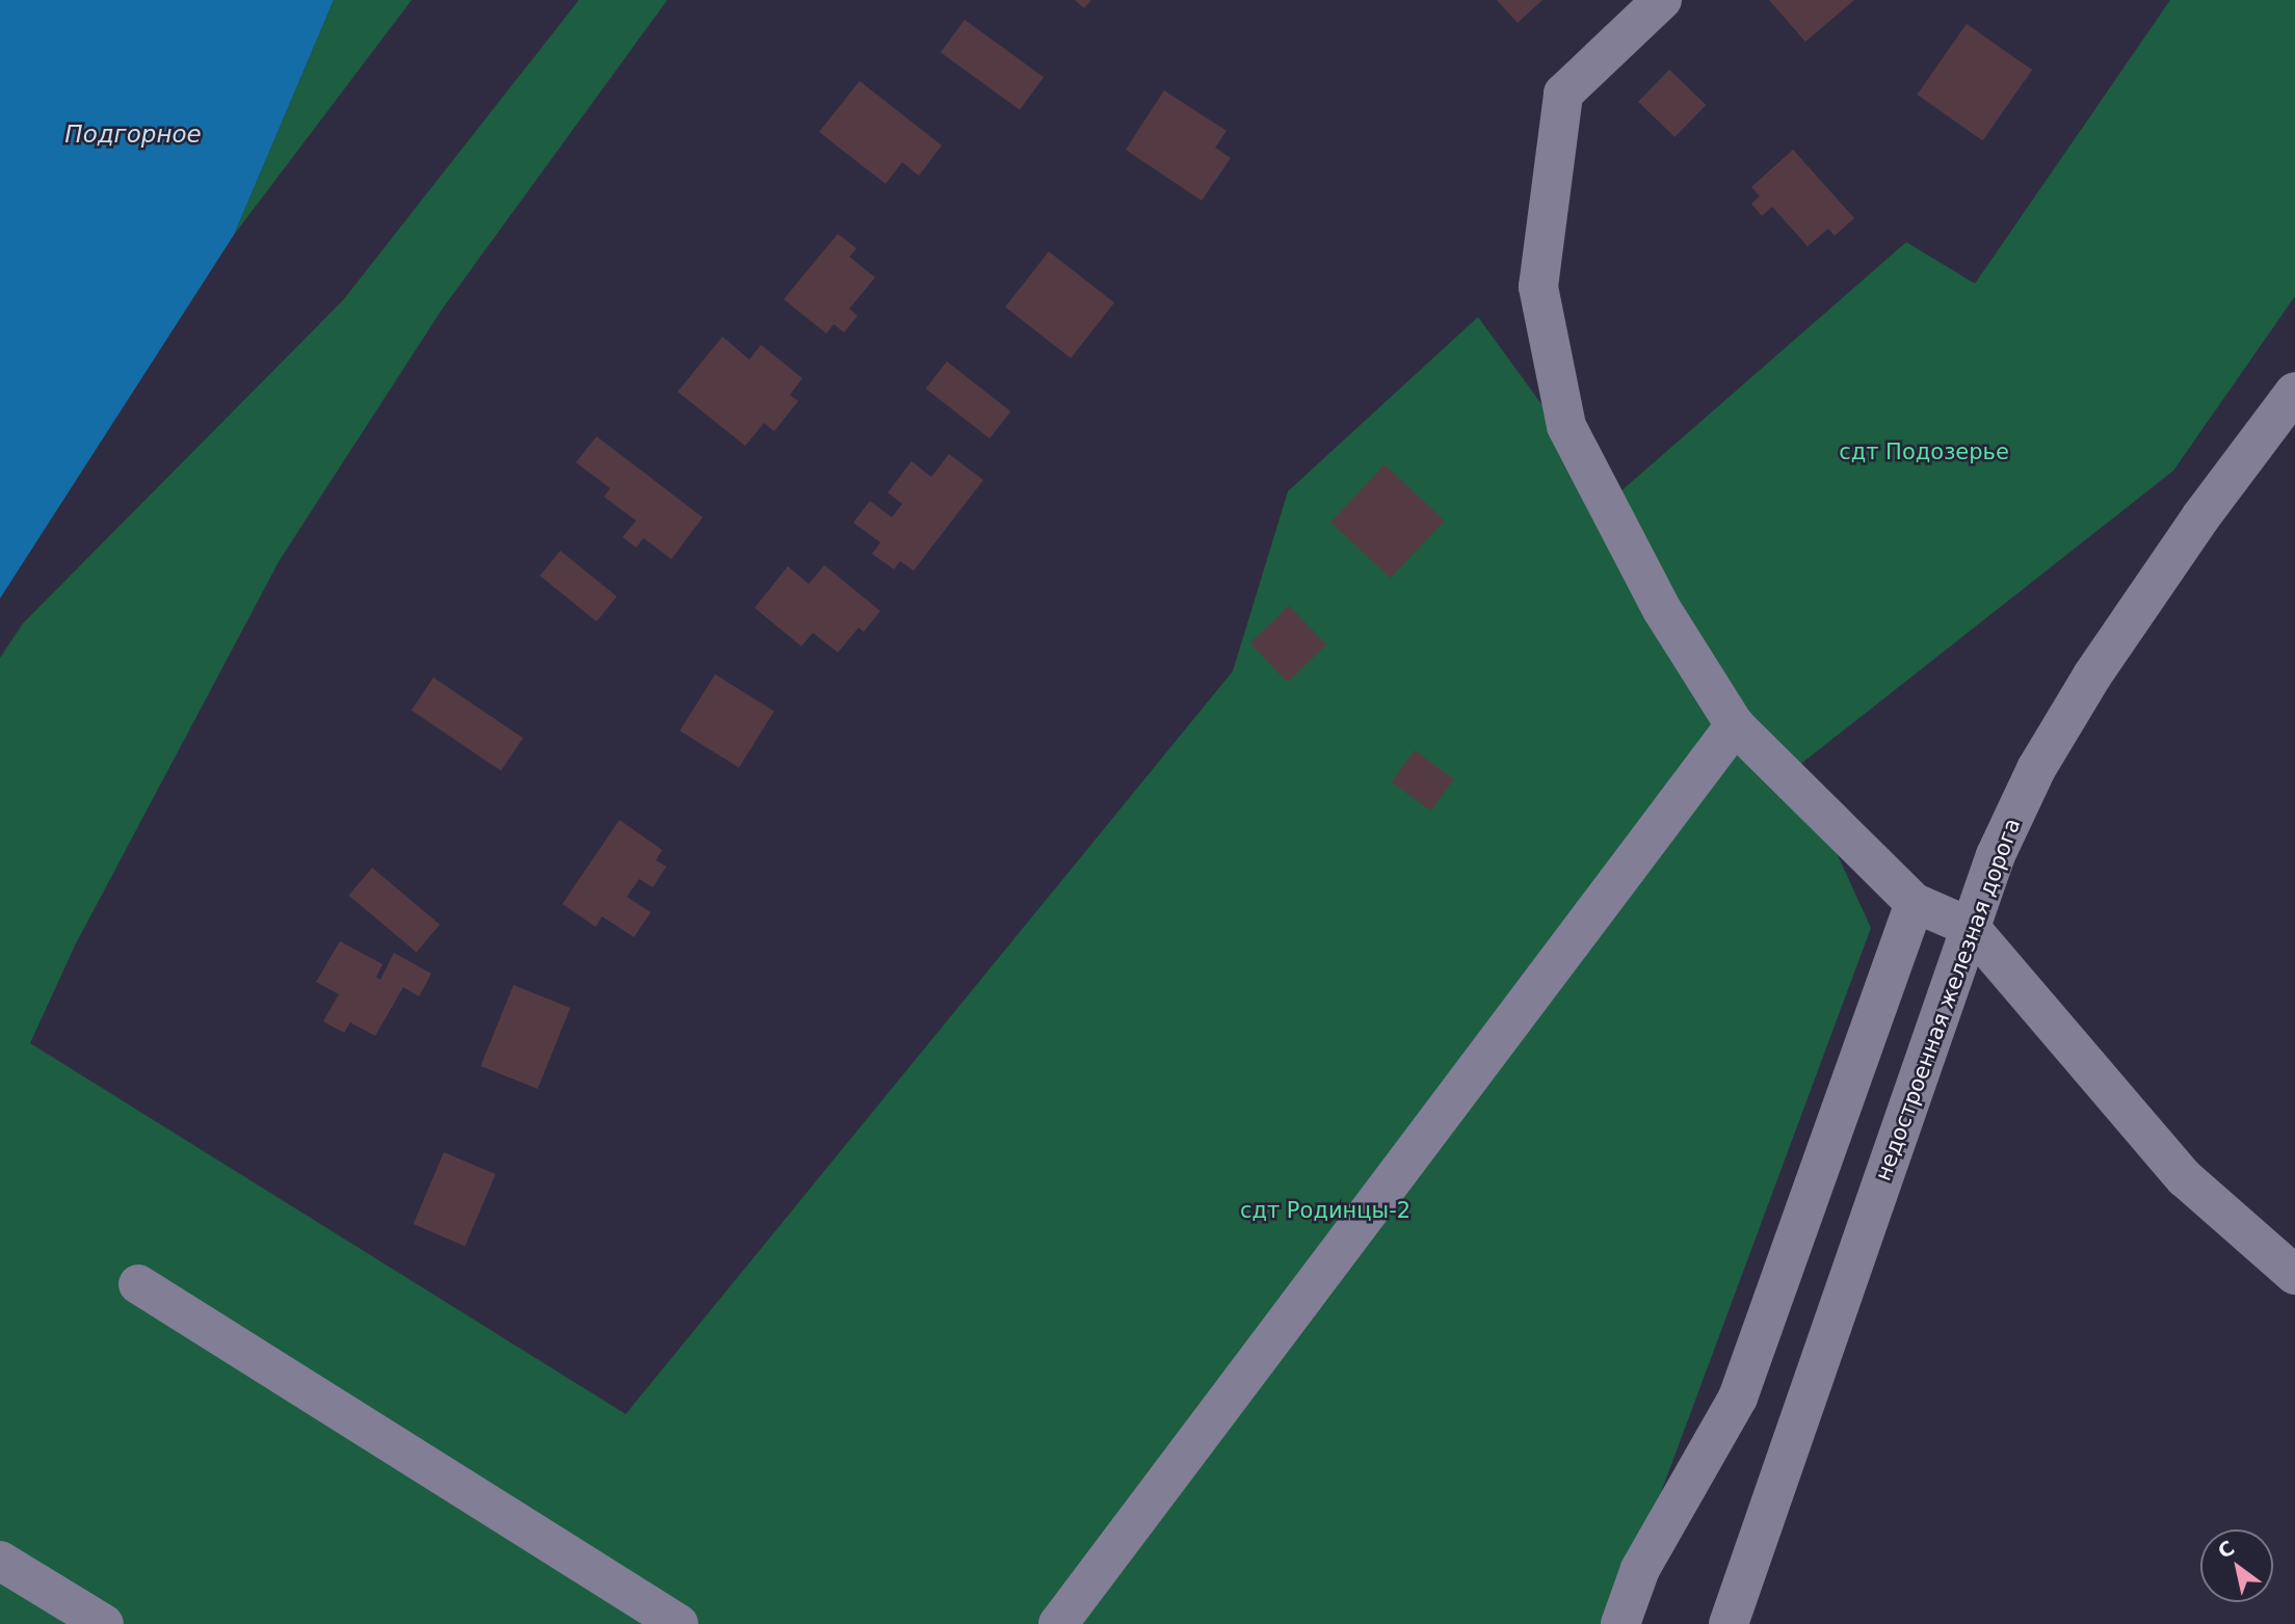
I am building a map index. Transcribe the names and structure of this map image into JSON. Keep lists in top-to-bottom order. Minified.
{"streets":{"street":["недостроенная железная дорога"]},"water":["Подгорное"],"parks":["сдт Подозерье","сдт Родинцы-2"],"north":"top left"}
